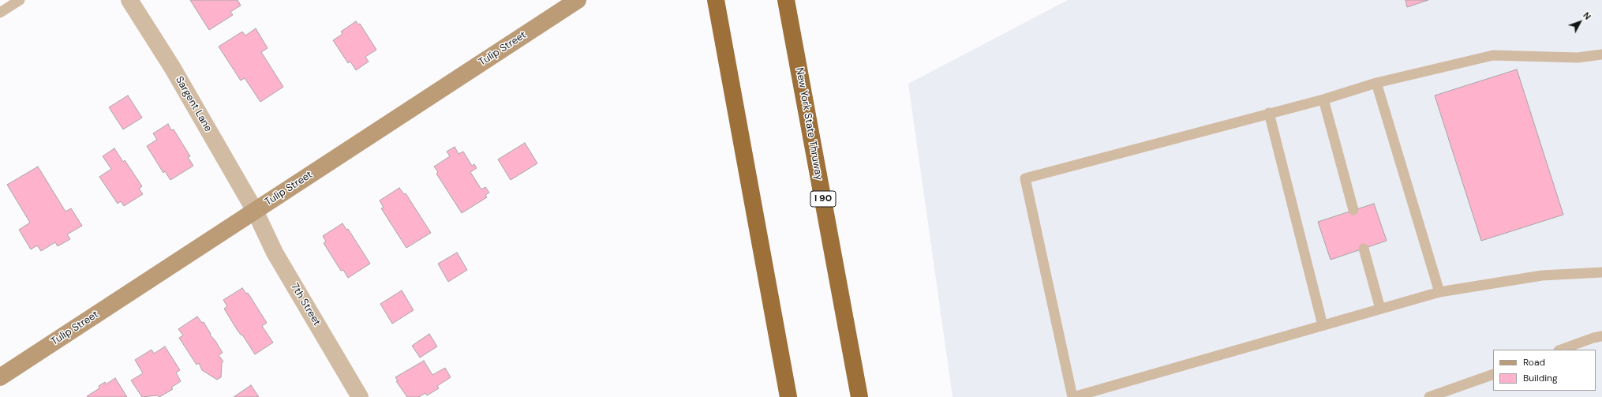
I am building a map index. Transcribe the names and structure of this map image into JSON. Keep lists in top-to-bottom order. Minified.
{"streets":{"highway":["New York State Thruway","I 90"],"street":["Tulip Street","Sargent Lane","7th Street"]},"crossings":[["Tulip Street","Sargent Lane"],["Tulip Street","7th Street"],["Sargent Lane","7th Street"]],"legend":["Road","Building"],"north":"top right"}
